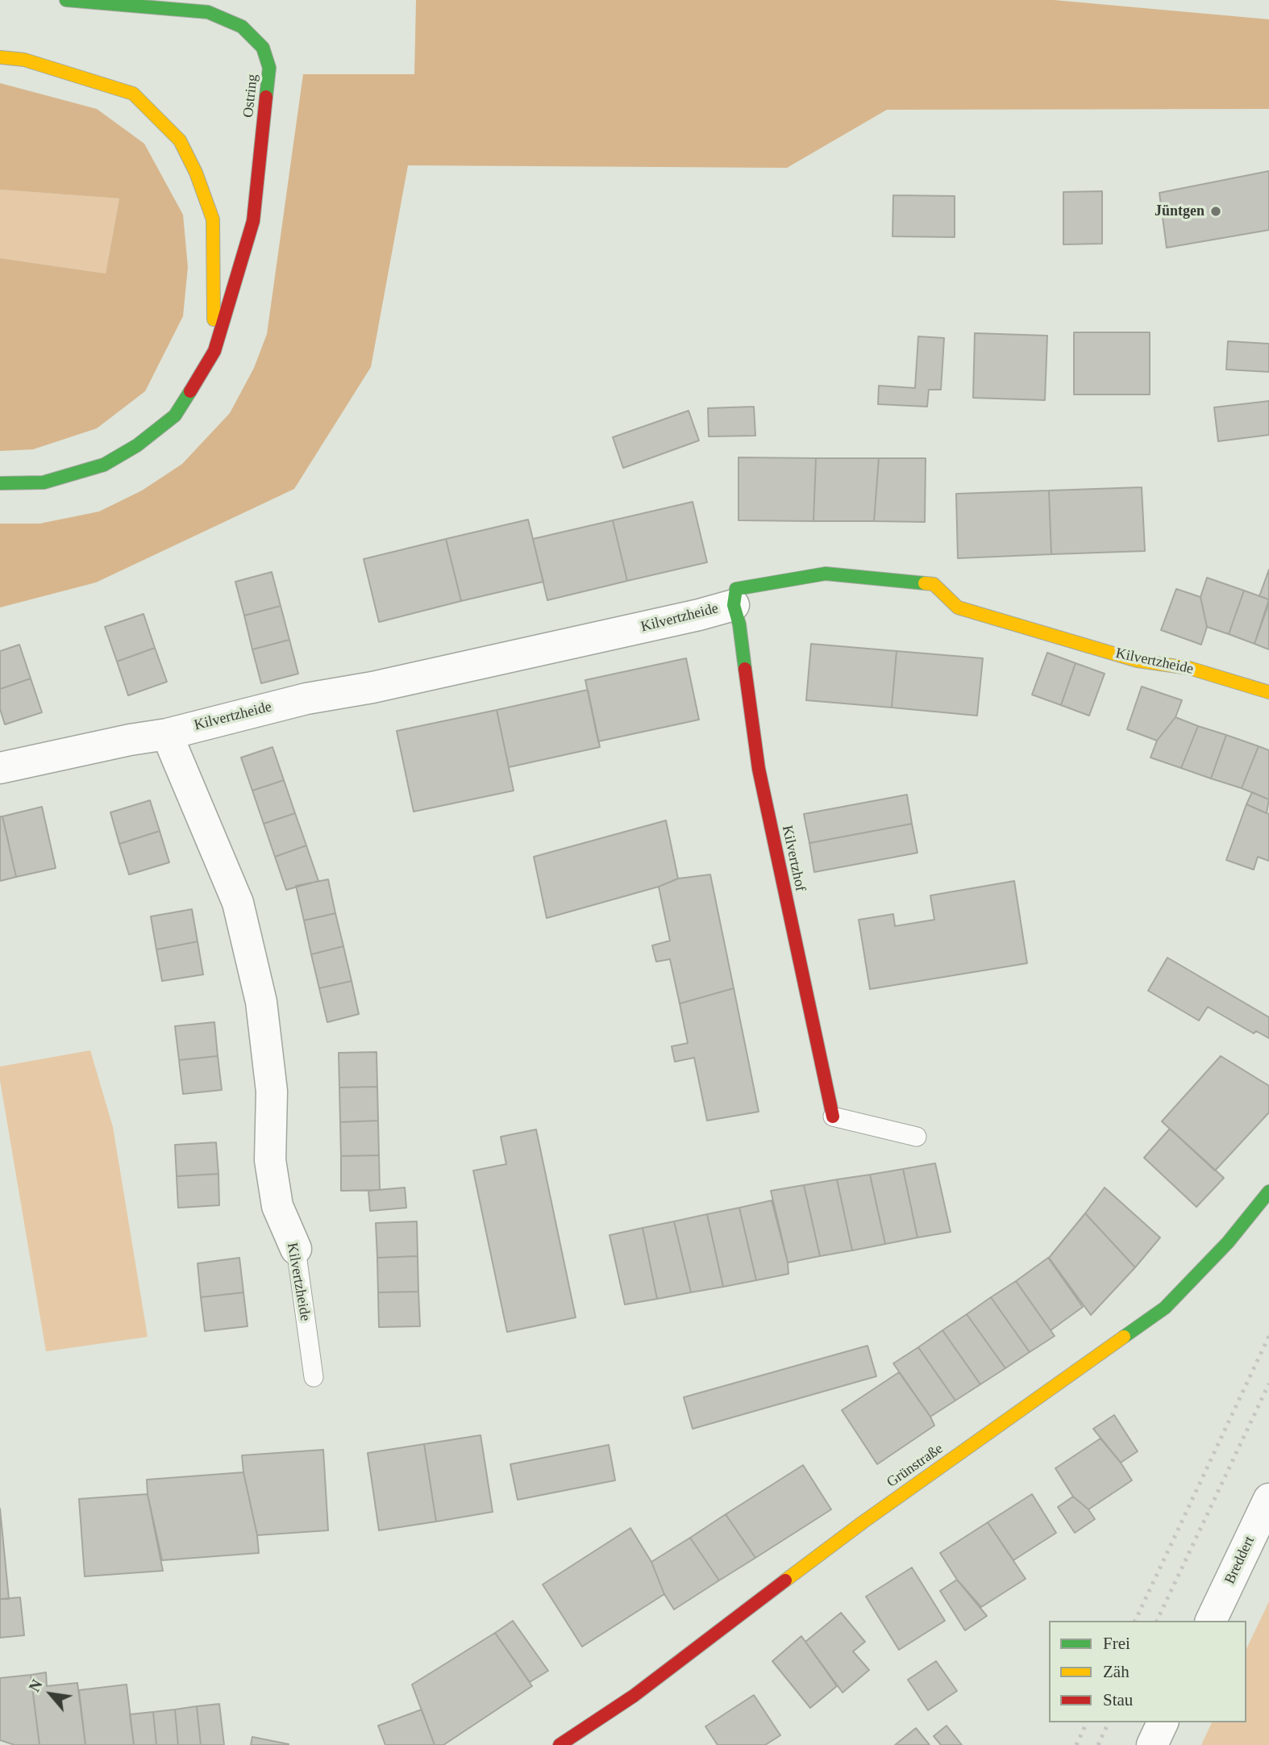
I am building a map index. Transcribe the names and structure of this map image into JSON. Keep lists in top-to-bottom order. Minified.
{"streets":{"street":["Ostring","Kilvertzheide","Kilvertzhof","Grünstraße","Breddert"]},"crossings":[["Kilvertzheide","Kilvertzhof"]],"places":["Jüntgen"],"legend":["Frei","Zäh","Stau"],"north":"top left"}
